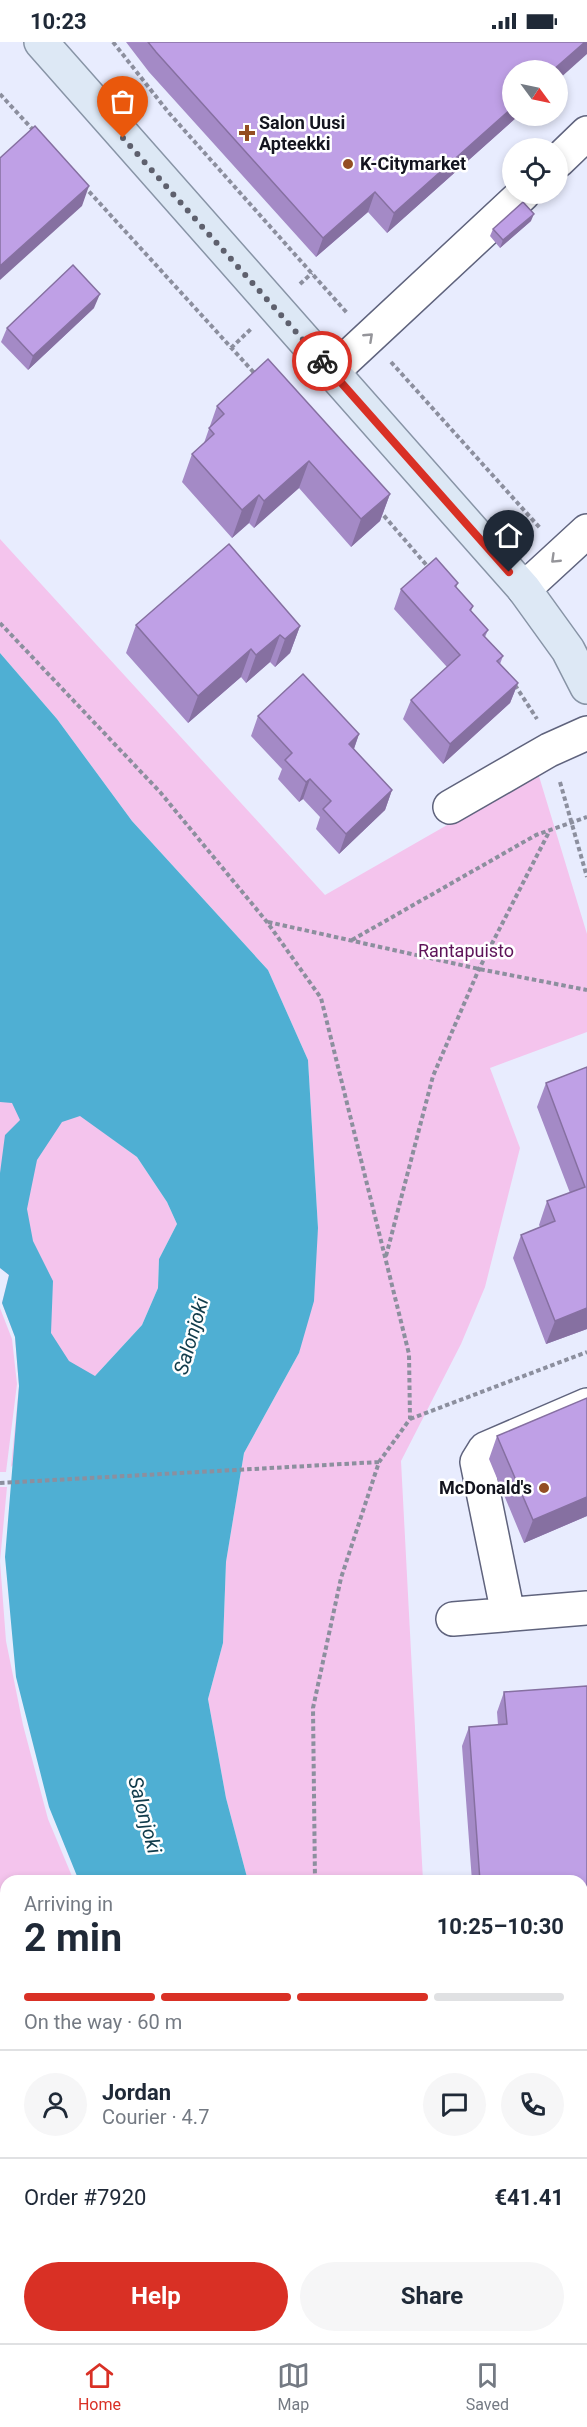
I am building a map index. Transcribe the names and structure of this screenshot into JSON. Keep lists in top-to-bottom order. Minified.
{"water":["Salonjoki"],"parks":["Rantapuisto"],"places":{"health":["Salon Uusi Apteekki"],"other":["K-Citymarket","McDonald's"]},"north":"bottom right","page":{"status":"10:23","heading":["2 min","Arriving in","10:25–10:30"],"panel":["Jordan","Courier · 4.7","Order #7920","€41.41"],"bar":"On the way · 60 m","buttons":["Help","Share"],"tabs":["Home","Map","Saved"]}}
